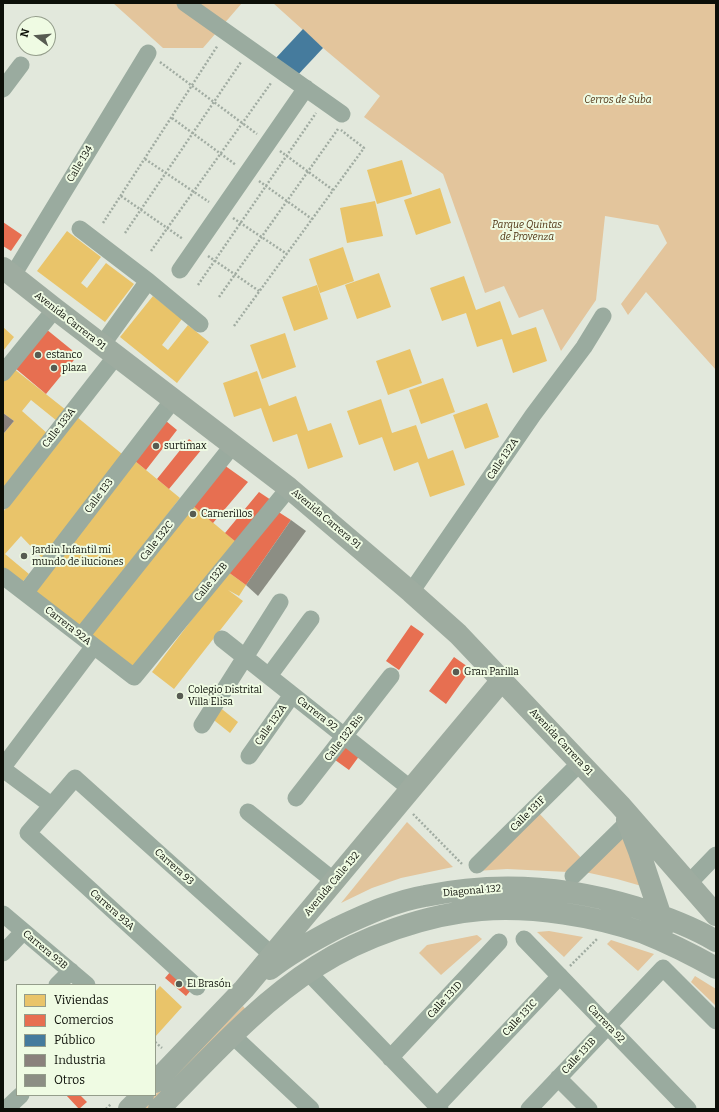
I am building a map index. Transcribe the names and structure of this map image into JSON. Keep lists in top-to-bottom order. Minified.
{"streets":{"main road":["Avenida Carrera 91","Avenida Calle 132","Diagonal 132"],"street":["Calle 134","Calle 133A","Calle 132A","Calle 133","Calle 132C","Calle 132B","Carrera 92A","Carrera 92","Calle 132 Bis","Calle 131F","Carrera 93","Carrera 93A","Carrera 93B","Calle 131D","Calle 131C","Calle 131B"]},"crossings":[["Calle 134","Avenida Carrera 91"],["Avenida Carrera 91","Calle 133A"],["Avenida Carrera 91","Calle 132A"],["Avenida Carrera 91","Calle 133"],["Avenida Carrera 91","Calle 132C"],["Avenida Carrera 91","Calle 132B"],["Avenida Carrera 91","Calle 131F"],["Avenida Carrera 91","Avenida Calle 132"],["Avenida Carrera 91","Diagonal 132"],["Calle 132A","Carrera 92"],["Calle 133","Carrera 92A"],["Calle 132C","Carrera 92A"],["Calle 132B","Carrera 92A"],["Carrera 92","Calle 132 Bis"],["Carrera 92","Avenida Calle 132"],["Carrera 92","Calle 131C"],["Carrera 92","Calle 131B"],["Carrera 93","Avenida Calle 132"],["Carrera 93","Carrera 93A"],["Avenida Calle 132","Diagonal 132"]],"parks":["Cerros de Suba","Parque Quintas de Provenza"],"places":["estanco","plaza","surtimax","Carnerillos","Jardin Infantil mi mundo de iluciones","Gran Parilla","Colegio Distrital Villa Elisa","El Brasón"],"legend":["Viviendas","Comercios","Público","Industria","Otros"],"north":"left"}
